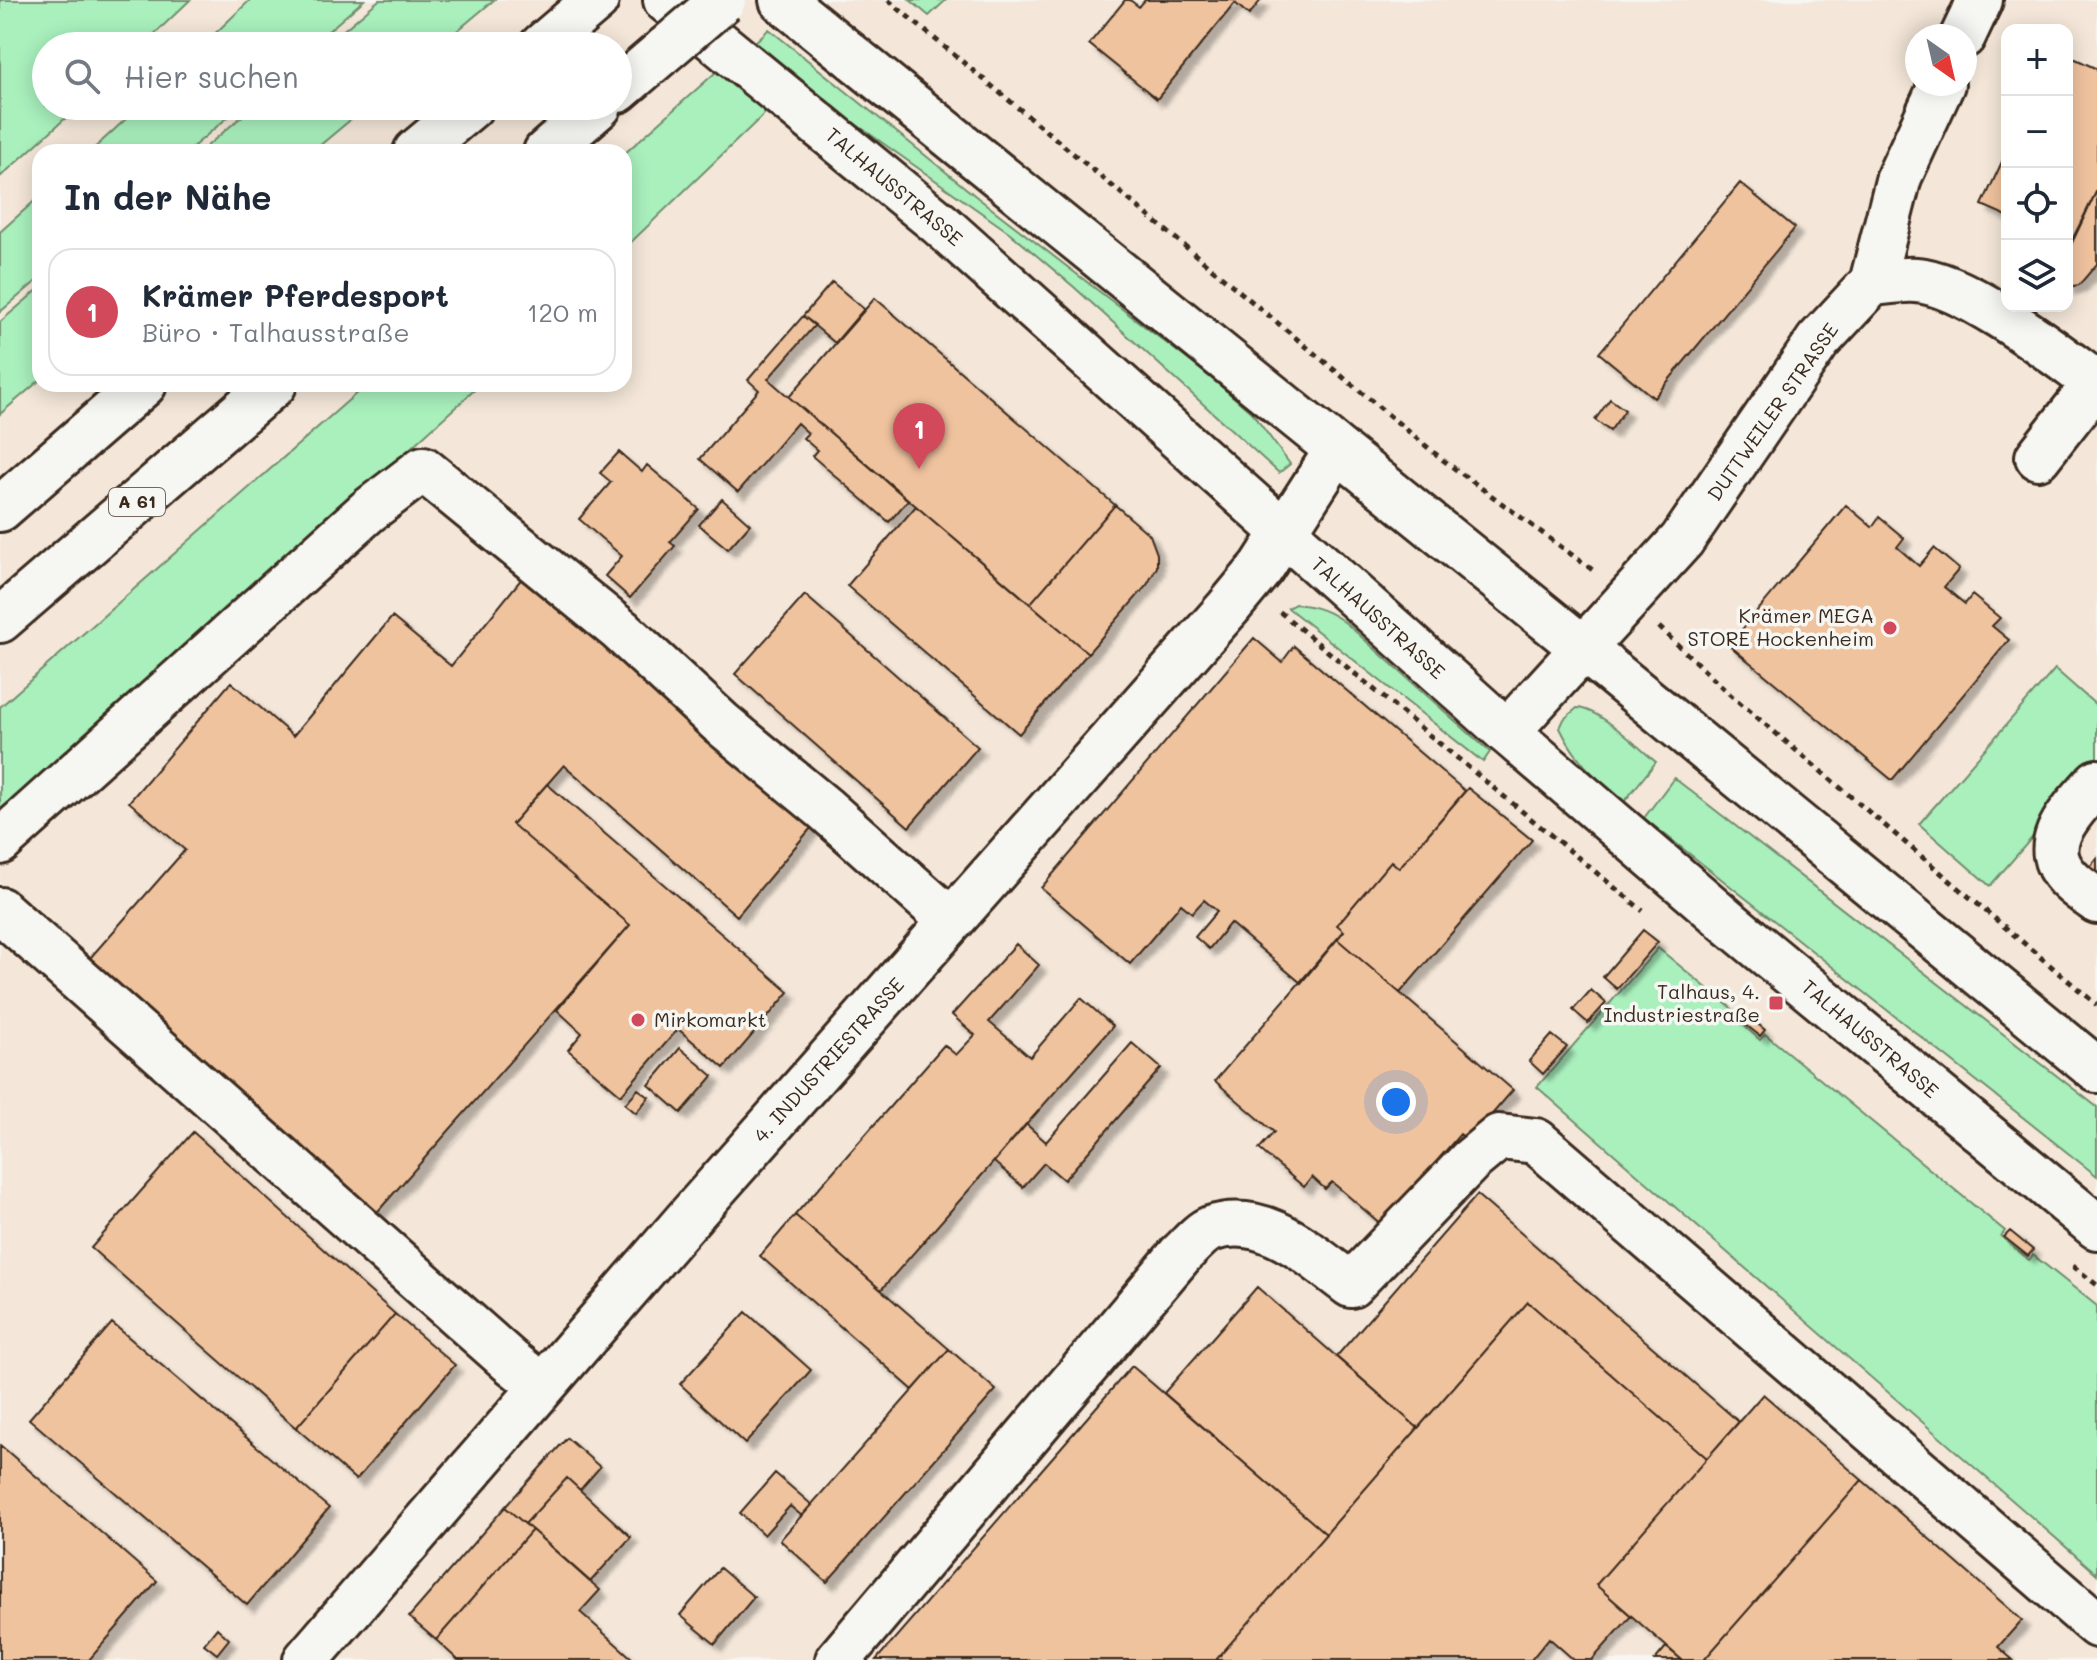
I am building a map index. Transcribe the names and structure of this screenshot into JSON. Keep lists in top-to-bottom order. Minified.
{"streets":{"main road":["TALHAUSSTRASSE","DUTTWEILER STRASSE","A 61","4. INDUSTRIESTRASSE"]},"crossings":[["TALHAUSSTRASSE","DUTTWEILER STRASSE"],["TALHAUSSTRASSE","4. INDUSTRIESTRASSE"]],"places":{"other":["Krämer MEGA STORE Hockenheim","Mirkomarkt"],"transit":["Talhaus, 4. Industriestraße"]},"north":"bottom right","page":{"map_buttons":["+","−"],"search":"Hier suchen","heading":"In der Nähe","list":[{"mark":"1","name":"Krämer Pferdesport","note":"Büro · Talhausstraße","value":"120 m"}],"pins":"1"}}
